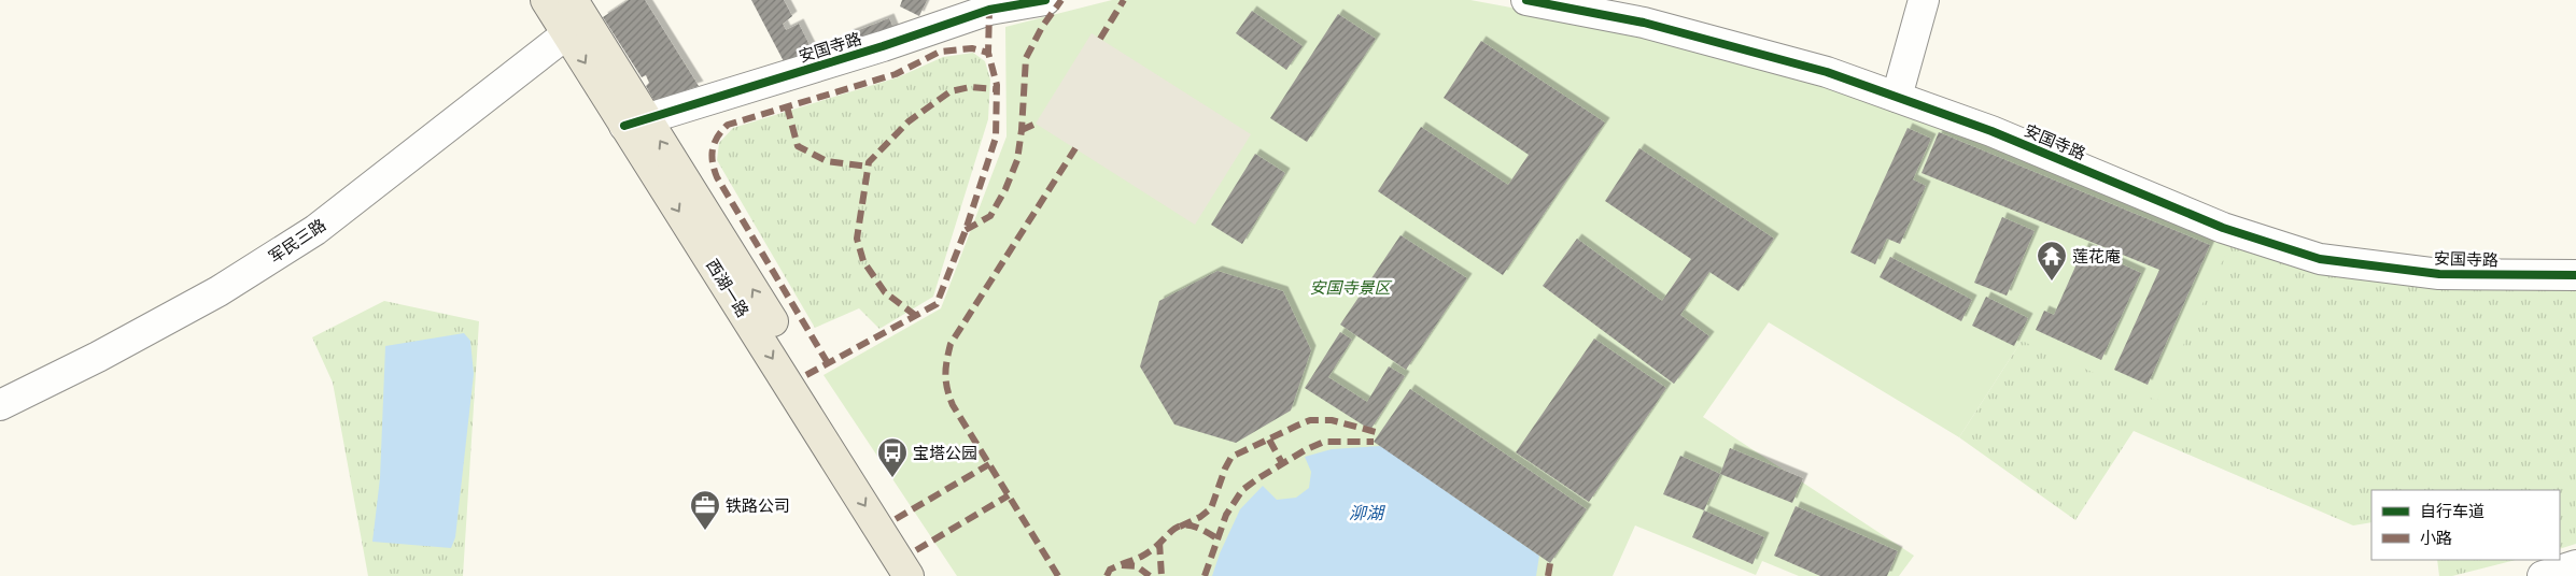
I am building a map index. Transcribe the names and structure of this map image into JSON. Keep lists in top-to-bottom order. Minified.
{"streets":{"main road":["西湖一路"],"street":["安国寺路","军民三路"]},"crossings":[["安国寺路","西湖一路"],["军民三路","西湖一路"]],"water":["泖湖"],"parks":["安国寺景区"],"places":{"temple":["莲花庵"],"bus stop":["宝塔公园"],"office":["铁路公司"]},"legend":["自行车道","小路"]}
